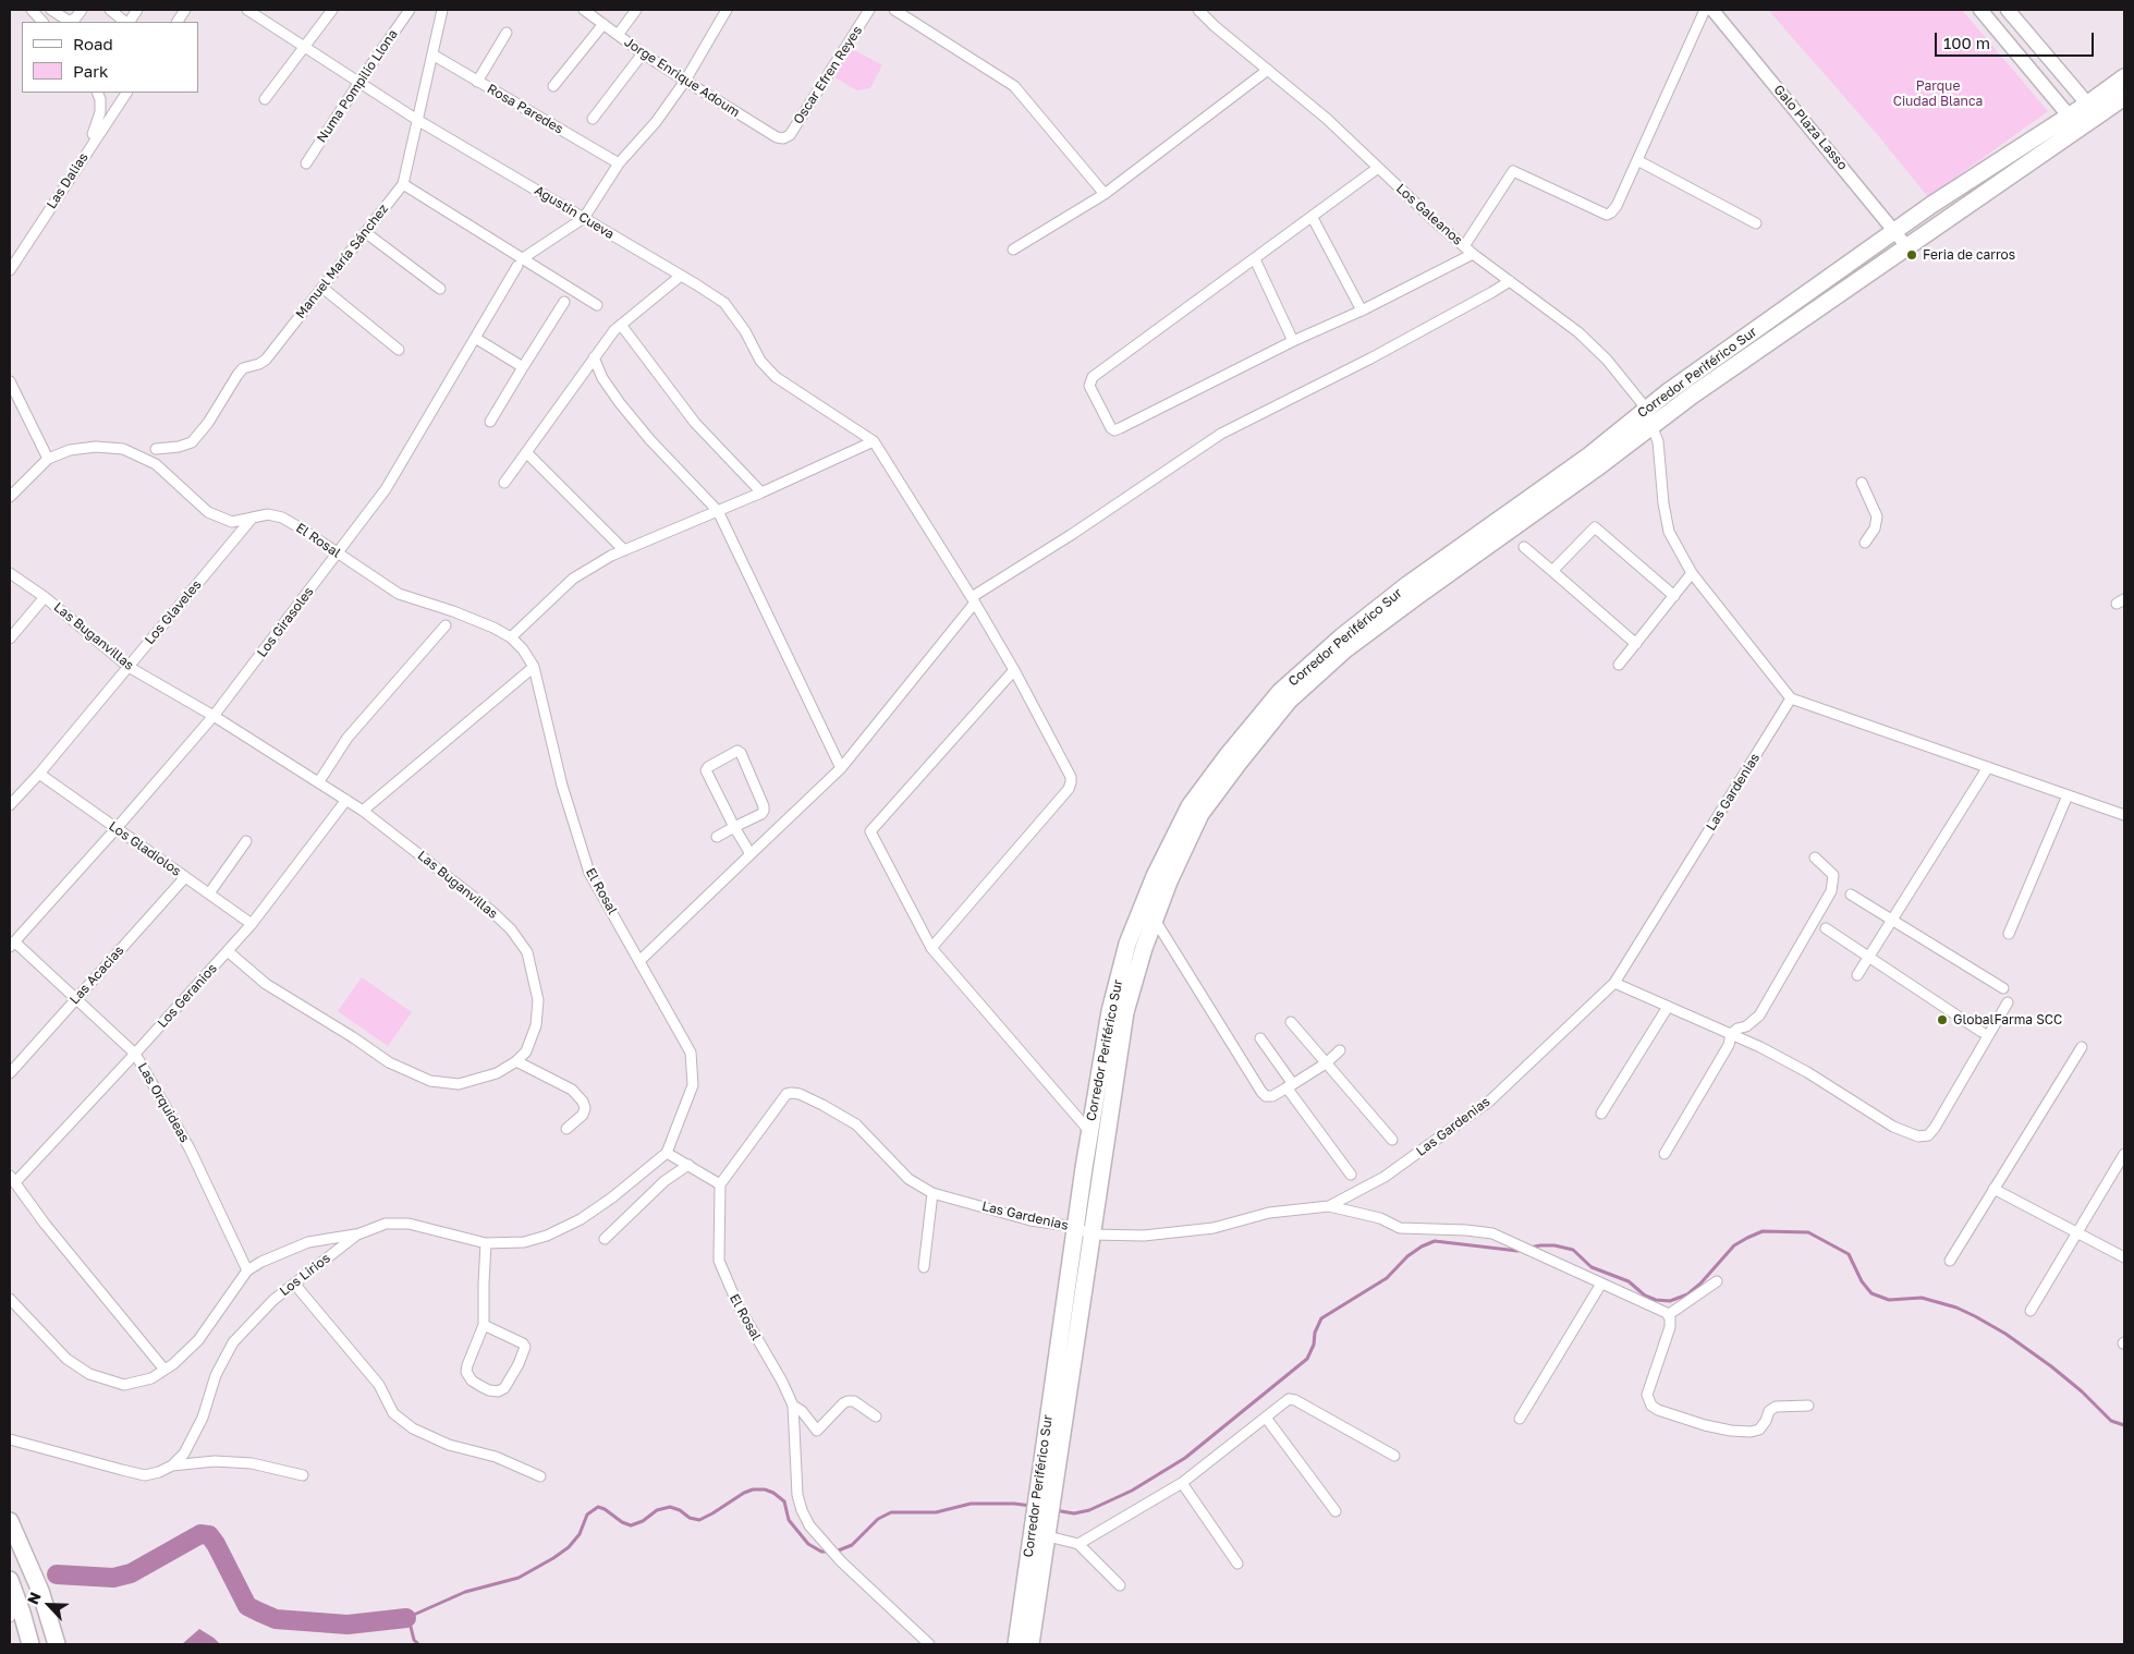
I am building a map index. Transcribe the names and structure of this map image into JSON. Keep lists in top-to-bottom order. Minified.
{"streets":{"main road":["Corredor Periférico Sur"],"street":["Oscar Efren Reyes","Jorge Enrique Adoum","Numa Pompilio Llona","Rosa Paredes","Galo Plaza Lasso","Las Dalias","Agustin Cueva","Los Galeanos","Manuel María Sánchez","El Rosal","Los Glaveles","Los Girasoles","Las Buganvillas","Las Gardenias","Los Gladiolos","Las Acacias","Los Geranios","Las Orquideas","Los Lirios"]},"crossings":[["Oscar Efren Reyes","Jorge Enrique Adoum"],["Numa Pompilio Llona","Agustin Cueva"],["Rosa Paredes","Manuel María Sánchez"],["Galo Plaza Lasso","Corredor Periférico Sur"],["Agustin Cueva","Manuel María Sánchez"],["Los Galeanos","Corredor Periférico Sur"],["Los Galeanos","Las Gardenias"],["Corredor Periférico Sur","Las Gardenias"],["El Rosal","Los Glaveles"],["El Rosal","Los Girasoles"],["El Rosal","Las Gardenias"],["El Rosal","Los Lirios"],["Los Glaveles","Las Buganvillas"],["Los Glaveles","Los Gladiolos"],["Los Girasoles","Las Buganvillas"],["Los Girasoles","Los Gladiolos"],["Los Girasoles","Las Orquideas"],["Las Buganvillas","Los Geranios"],["Los Gladiolos","Las Acacias"],["Los Gladiolos","Los Geranios"],["Las Acacias","Las Orquideas"],["Los Geranios","Las Orquideas"]],"parks":["Parque Ciudad Blanca"],"places":["Feria de carros","GlobalFarma SCC"],"legend":["Road","Park"],"scale_bar":"100 m","north":"top left"}
